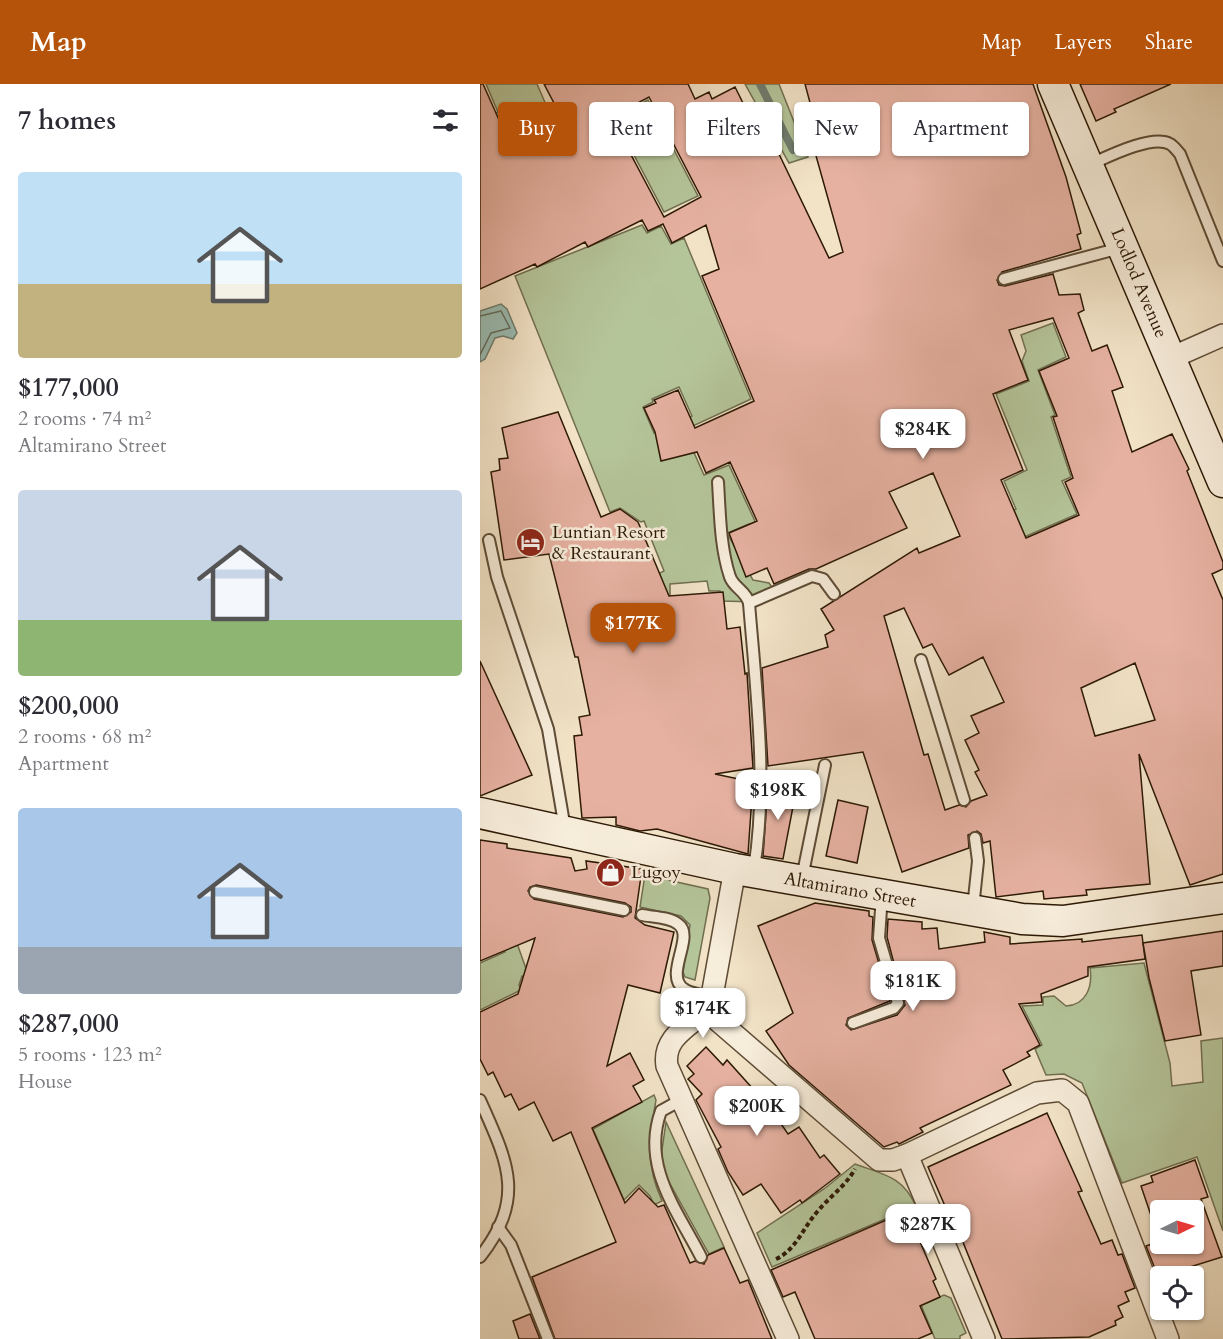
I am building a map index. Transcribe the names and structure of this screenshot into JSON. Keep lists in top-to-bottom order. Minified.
{"streets":{"main road":["Lodlod Avenue","Altamirano Street"]},"places":{"hotel":["Luntian Resort & Restaurant"],"shop":["Lugoy"]},"north":"right","page":{"header":"Map","nav":["Map","Layers","Share"],"heading":"7 homes","chip":["Buy","Rent","Filters","New","Apartment"],"list":[{"name":"$177,000","note":"2 rooms · 74 m² · Altamirano Street"},{"name":"$200,000","note":"2 rooms · 68 m² · Apartment"},{"name":"$287,000","note":"5 rooms · 123 m² · House"}],"price":["$284K","$177K","$198K","$181K","$174K","$200K","$287K"]}}
